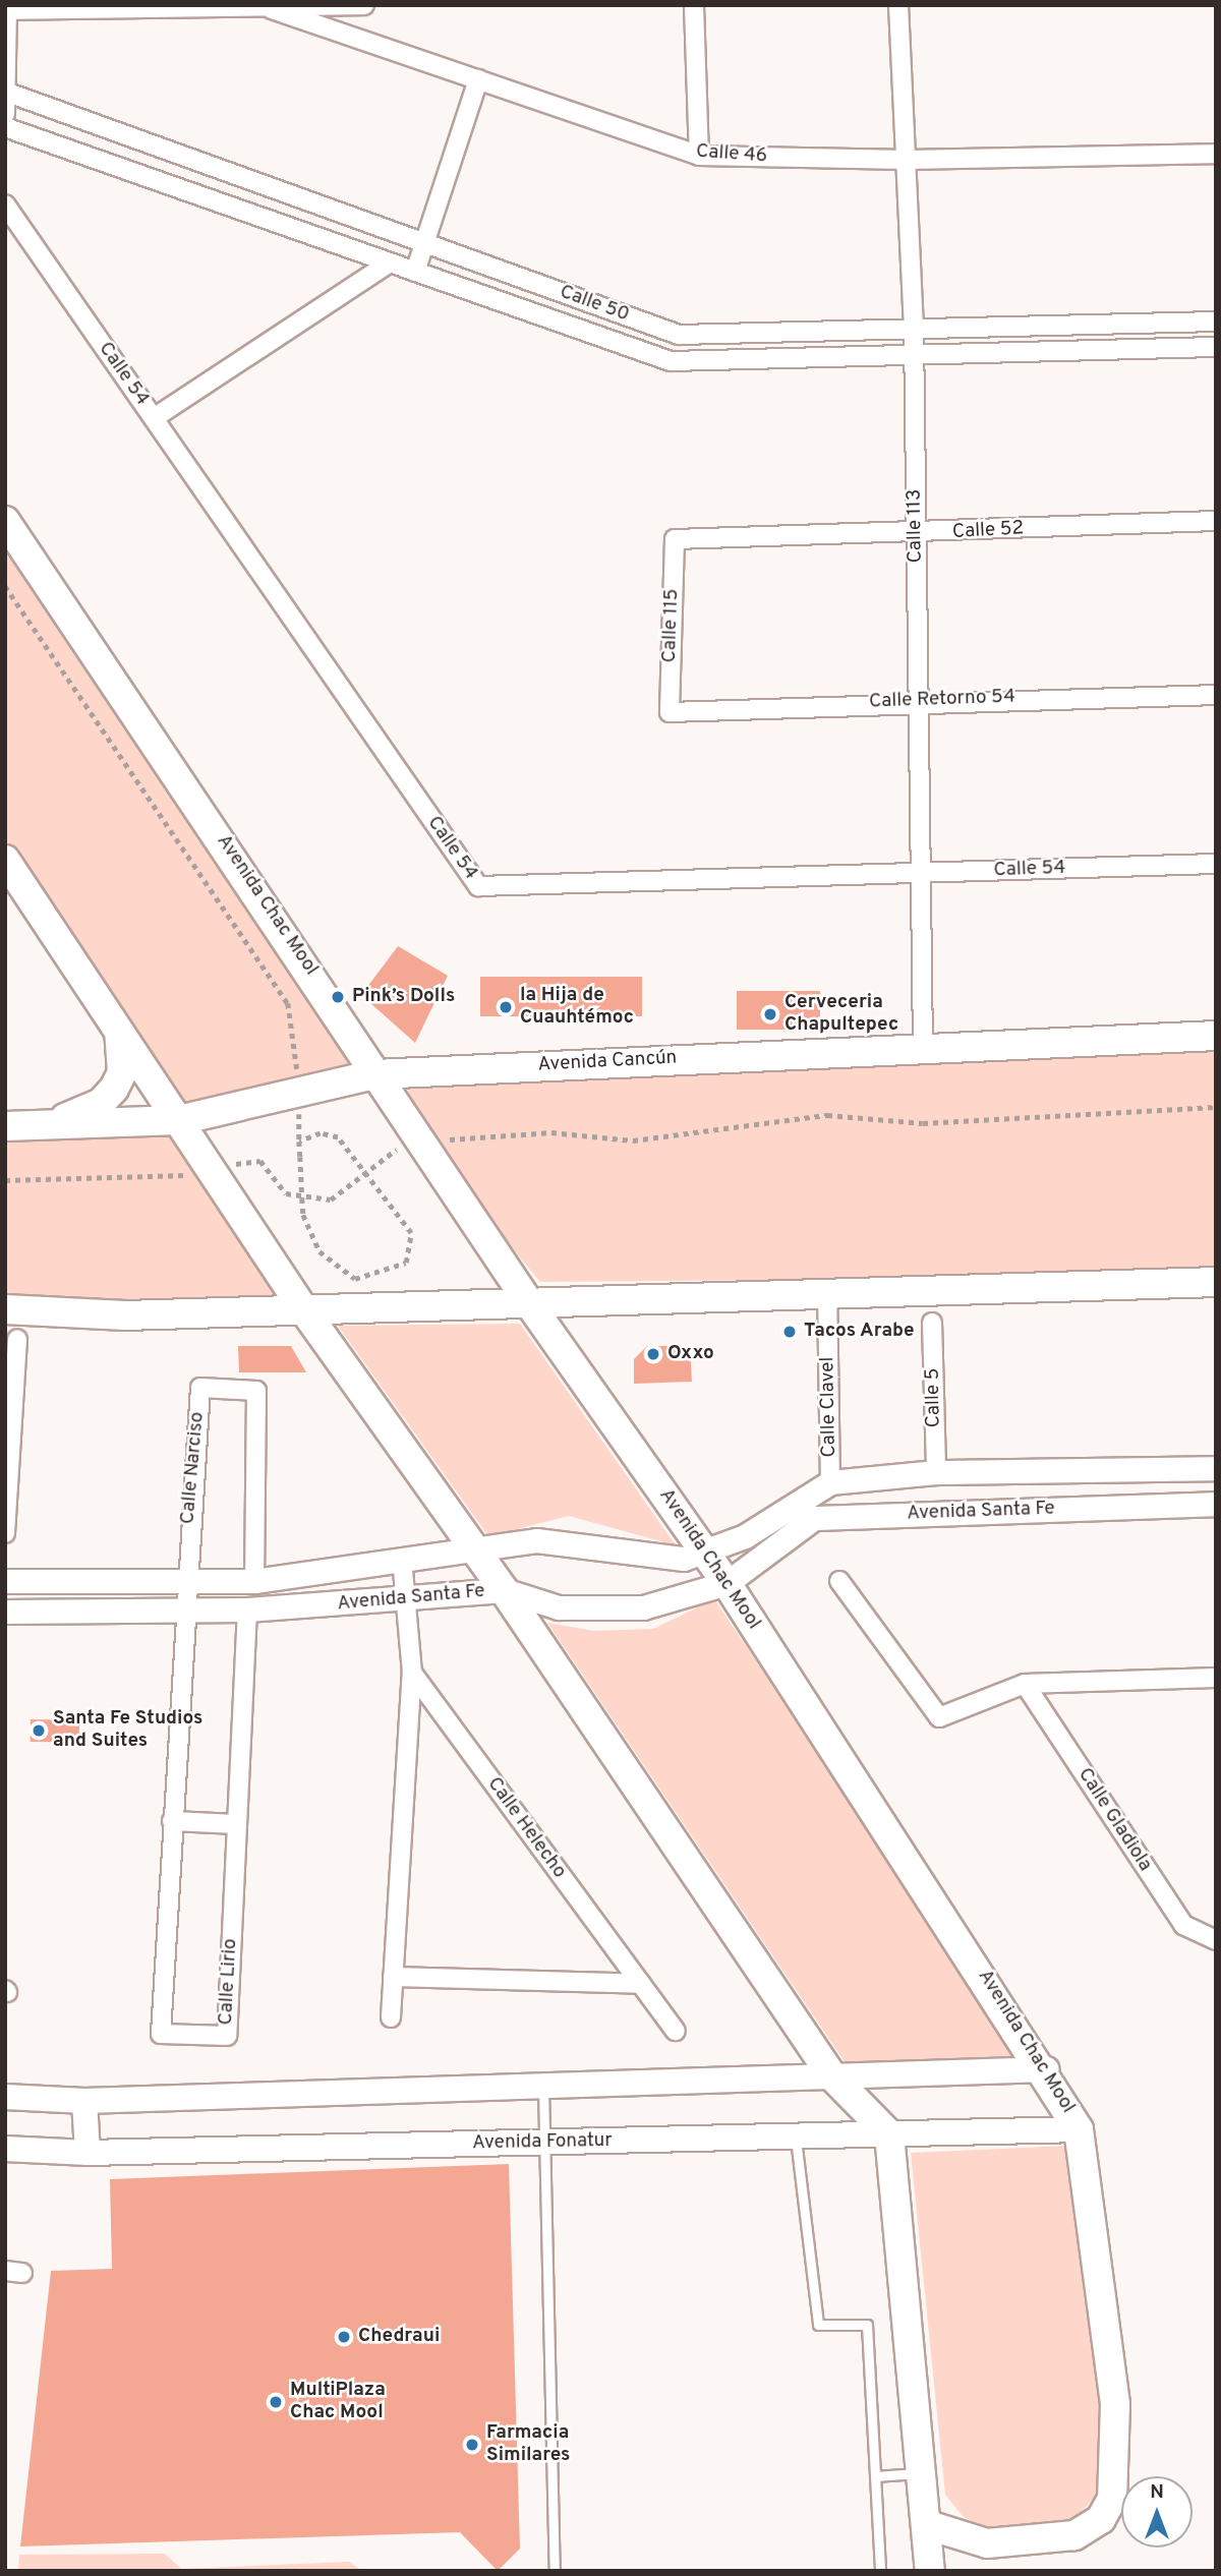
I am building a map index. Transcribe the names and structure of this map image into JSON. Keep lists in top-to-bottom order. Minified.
{"streets":{"main road":["Avenida Chac Mool","Avenida Cancún","Avenida Fonatur"],"street":["Calle 46","Calle 50","Calle 54","Calle 113","Calle 52","Calle 115","Calle Retorno 54","Calle 5","Calle Clavel","Calle Narciso","Avenida Santa Fe","Calle Gladiola","Calle Helecho","Calle Lirio"]},"crossings":[["Calle 46","Calle 113"],["Calle 50","Calle 113"],["Calle 54","Calle 113"],["Calle 113","Calle 52"],["Calle 113","Calle Retorno 54"],["Calle 113","Avenida Cancún"],["Calle 52","Calle 115"],["Calle 115","Calle Retorno 54"],["Avenida Chac Mool","Avenida Cancún"],["Avenida Chac Mool","Avenida Santa Fe"],["Avenida Chac Mool","Avenida Fonatur"],["Calle 5","Avenida Santa Fe"],["Calle Clavel","Avenida Santa Fe"],["Calle Narciso","Avenida Santa Fe"],["Calle Narciso","Calle Lirio"],["Avenida Santa Fe","Calle Lirio"]],"places":["Pink’s Dolls","la Hija de Cuauhtémoc","Cerveceria Chapultepec","Tacos Arabe","Oxxo","Santa Fe Studios and Suites","Chedraui","MultiPlaza Chac Mool","Farmacia Similares"],"north":"top"}
